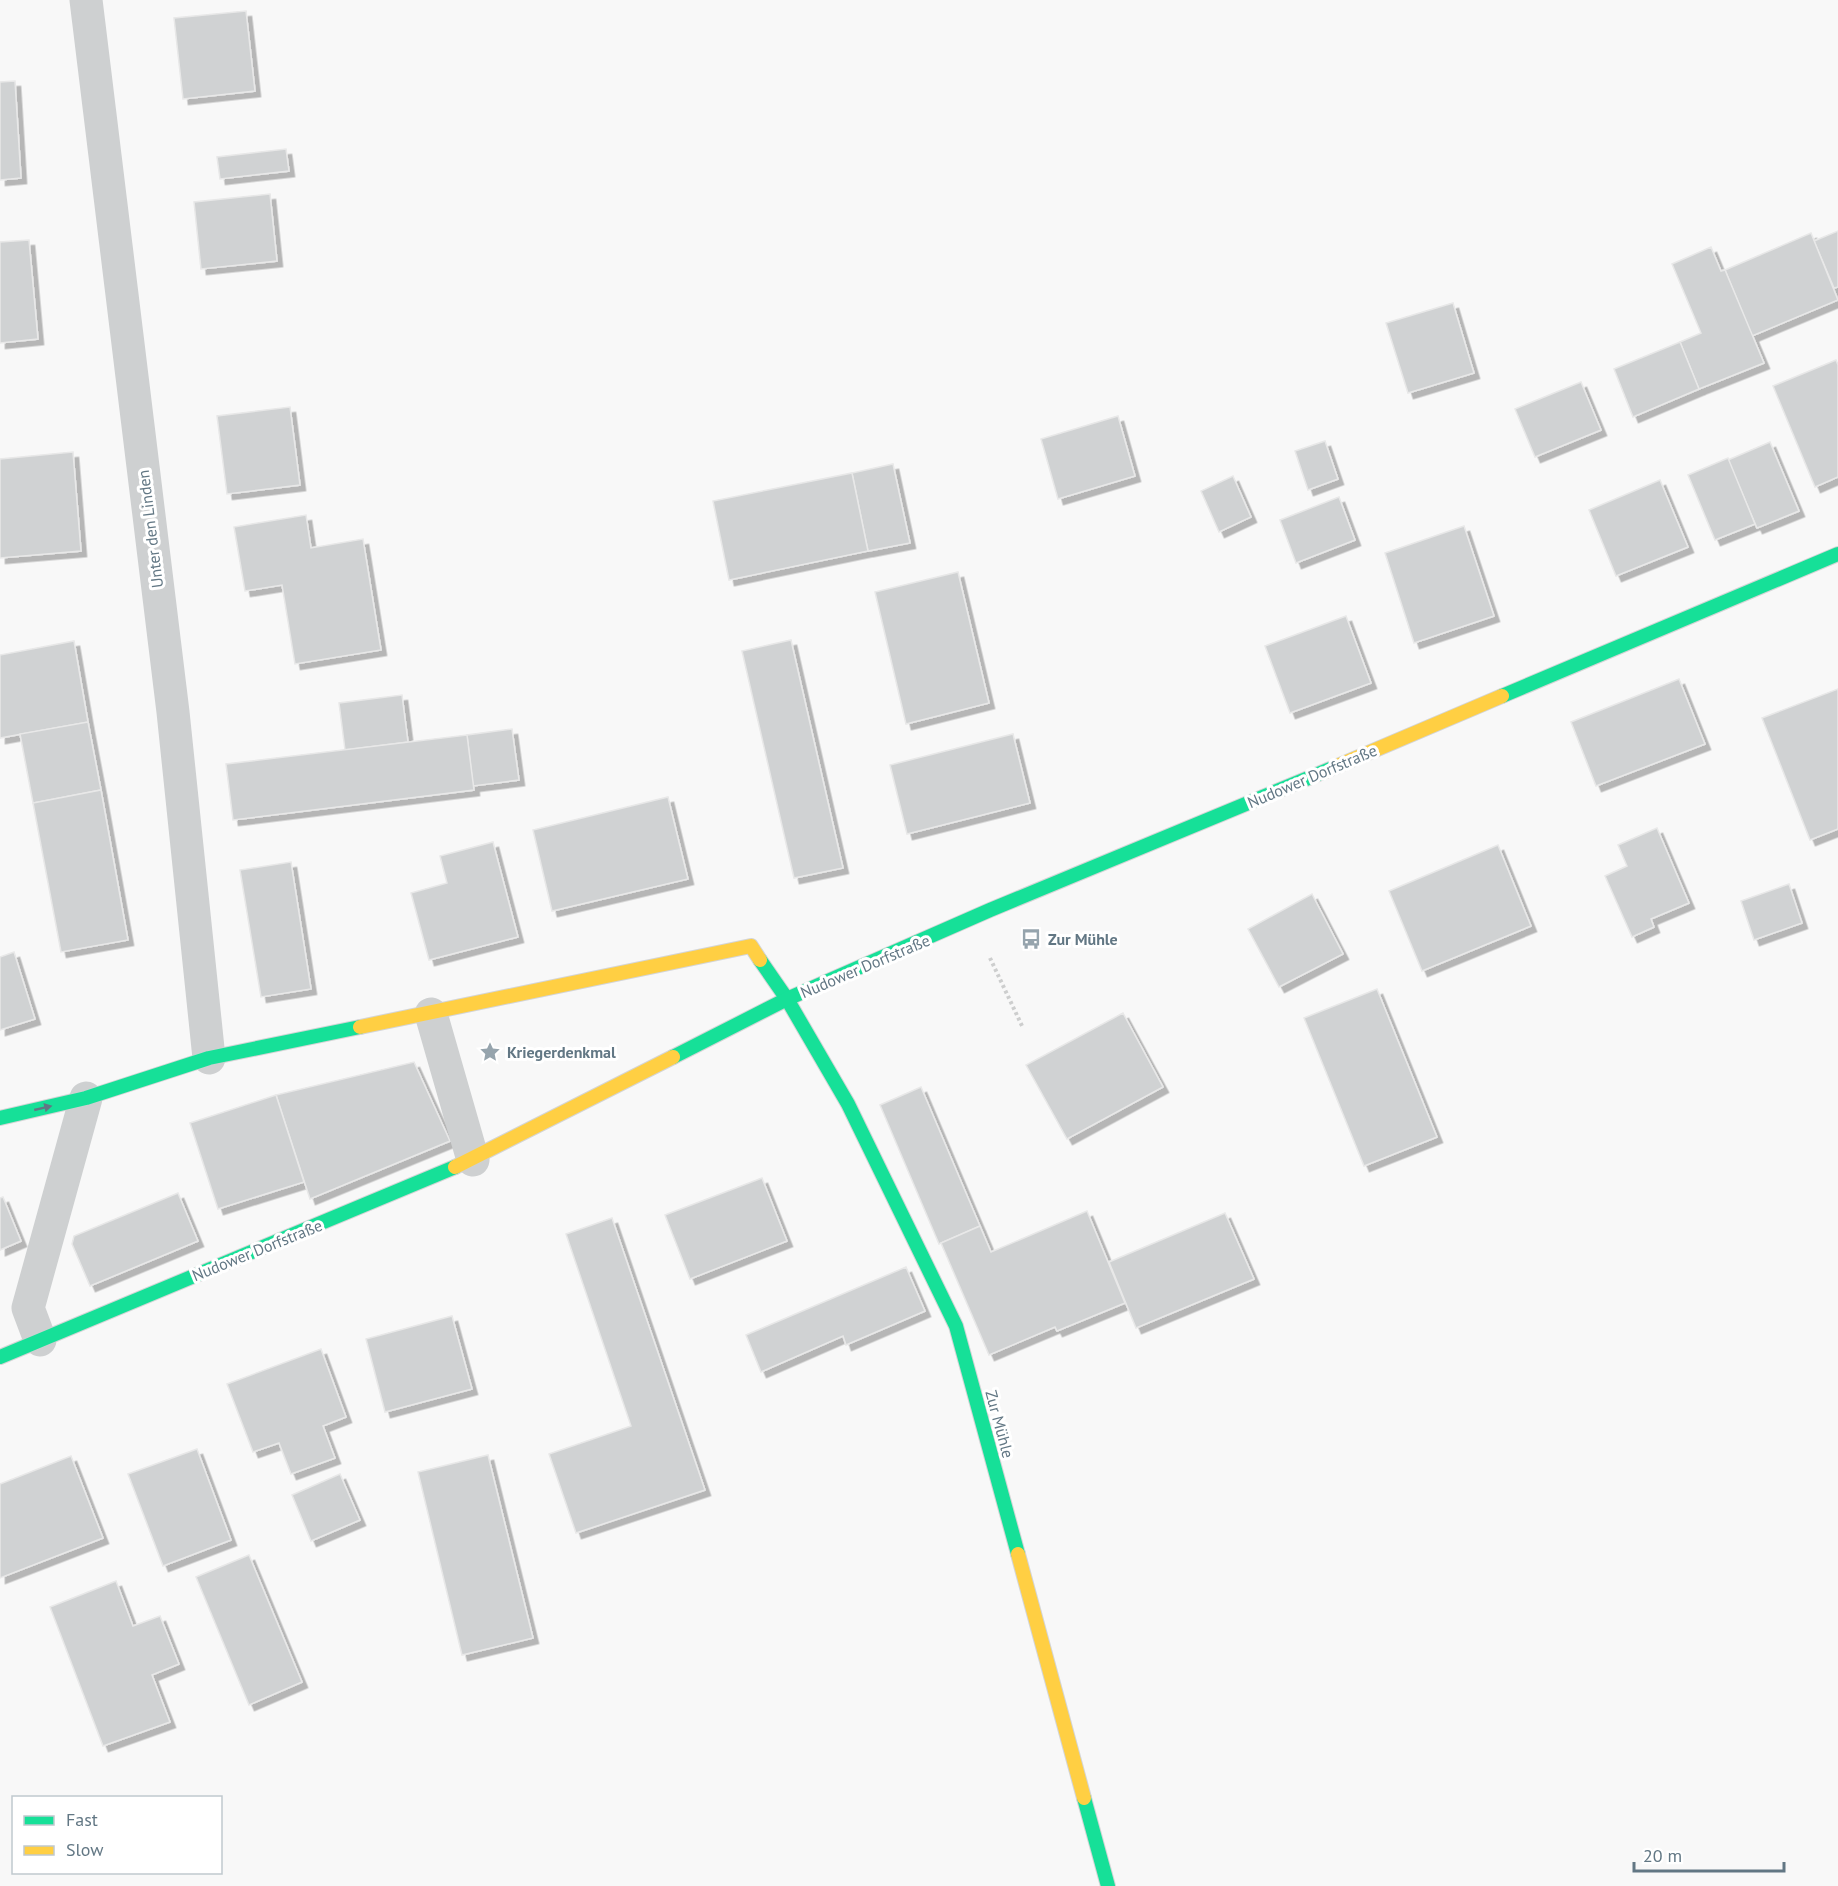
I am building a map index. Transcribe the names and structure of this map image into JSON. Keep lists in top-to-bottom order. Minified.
{"streets":{"street":["Unter den Linden","Nudower Dorfstraße","Zur Mühle"]},"crossings":[["Unter den Linden","Nudower Dorfstraße"],["Nudower Dorfstraße","Zur Mühle"]],"places":{"bus stop":["Zur Mühle"],"place":["Kriegerdenkmal"]},"legend":["Fast","Slow"],"scale_bar":"20 m"}
